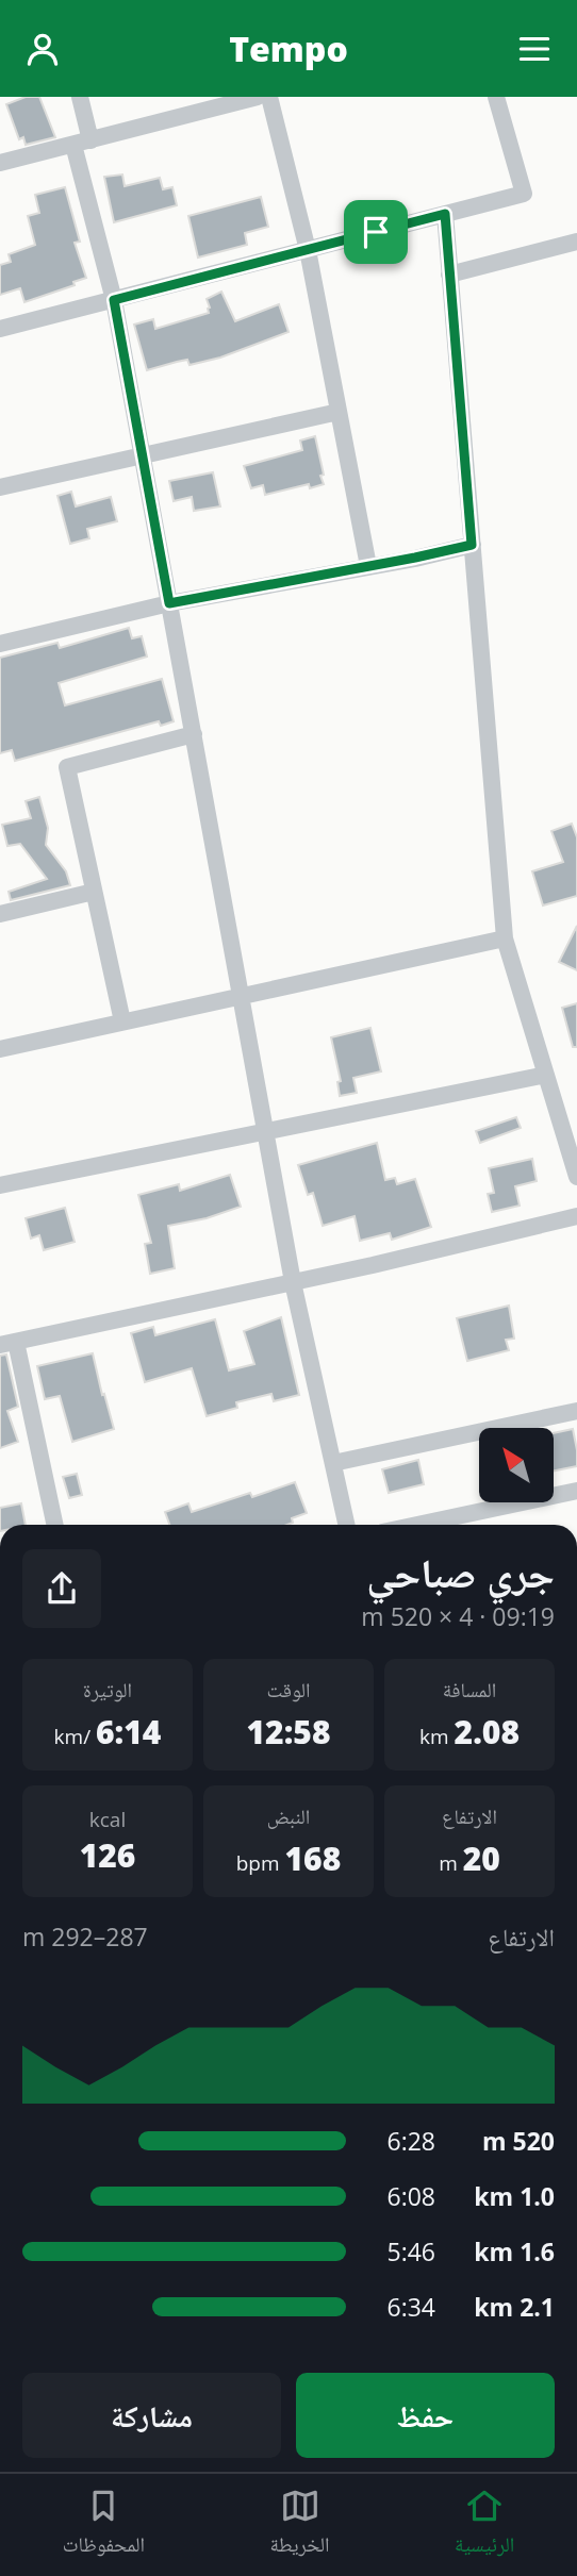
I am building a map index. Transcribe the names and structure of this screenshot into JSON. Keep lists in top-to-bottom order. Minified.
{"north":"top left","page":{"header":"Tempo","heading":["جري صباحي","09:19 · 4 × 520 m"],"stats":[["المسافة","2.08 km"],["الوقت","12:58"],["الوتيرة","6:14 /km"],["الارتفاع","20 m"],["النبض","168 bpm"],["kcal","126"]],"chart":["الارتفاع","287–292 m"],"list":[{"name":"520 m","note":"6:28"},{"name":"1.0 km","note":"6:08"},{"name":"1.6 km","note":"5:46"},{"name":"2.1 km","note":"6:34"}],"buttons":["حفظ","مشاركة"],"tabs":["الرئيسية","الخريطة","المحفوظات"]}}
